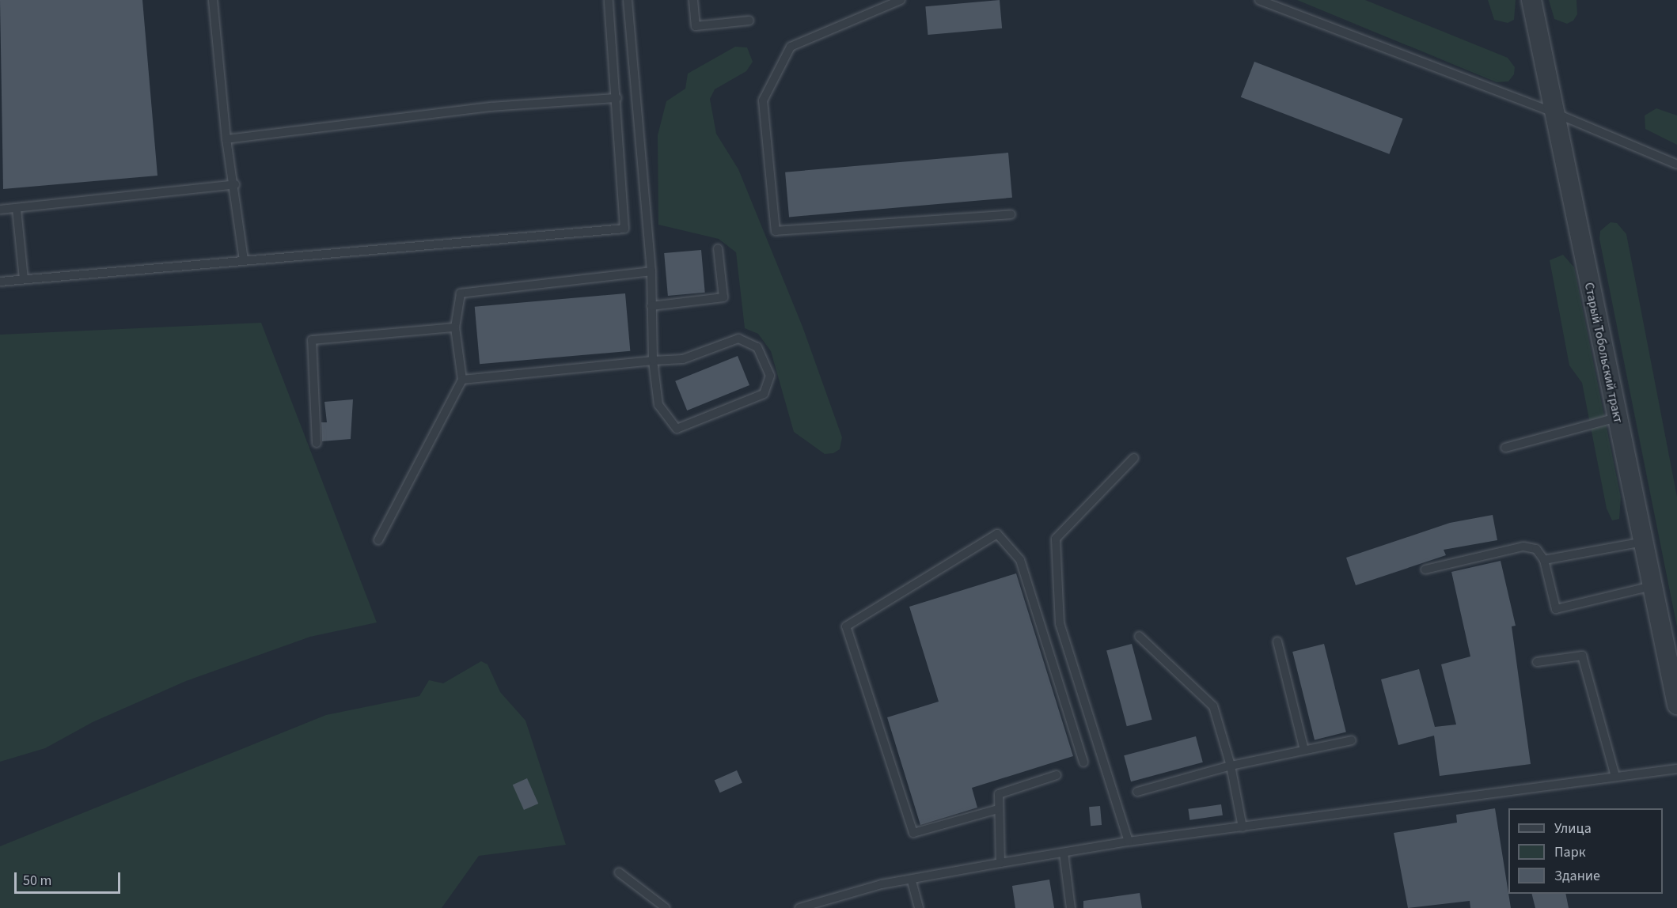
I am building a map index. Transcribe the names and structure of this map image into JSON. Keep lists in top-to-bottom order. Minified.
{"streets":{"street":["Старый Тобольский тракт"]},"legend":["Улица","Парк","Здание"],"scale_bar":"50 m"}
